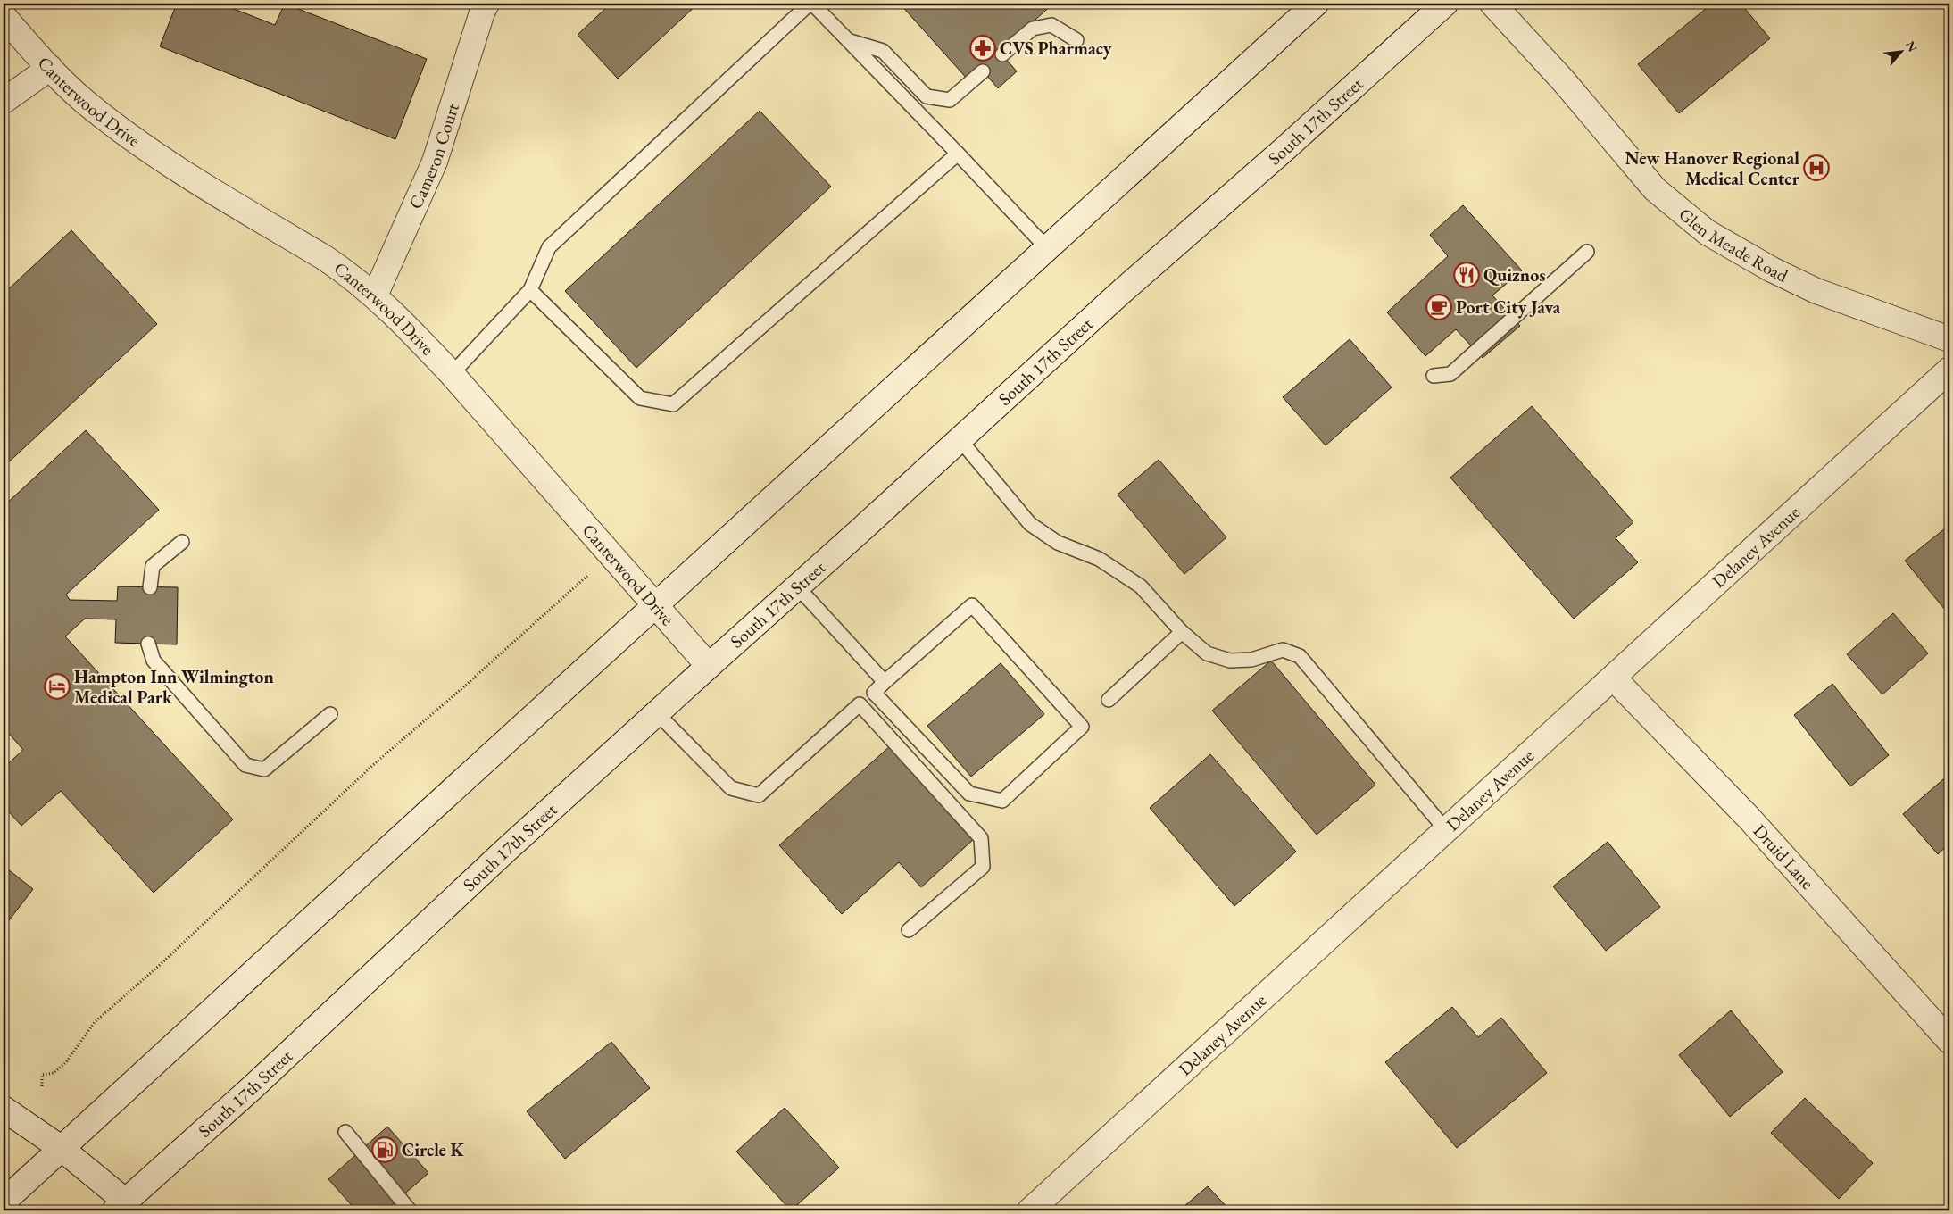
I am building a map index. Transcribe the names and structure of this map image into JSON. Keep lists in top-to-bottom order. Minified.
{"streets":{"street":["Canterwood Drive","South 17th Street","Cameron Court","Glen Meade Road","Delaney Avenue","Druid Lane"]},"crossings":[["Canterwood Drive","South 17th Street"],["Canterwood Drive","Cameron Court"],["Delaney Avenue","Druid Lane"]],"places":{"pharmacy":["CVS Pharmacy"],"hospital":["New Hanover Regional Medical Center"],"restaurant":["Quiznos"],"cafe":["Port City Java"],"hotel":["Hampton Inn Wilmington Medical Park"],"fuel station":["Circle K"]},"north":"top right"}
